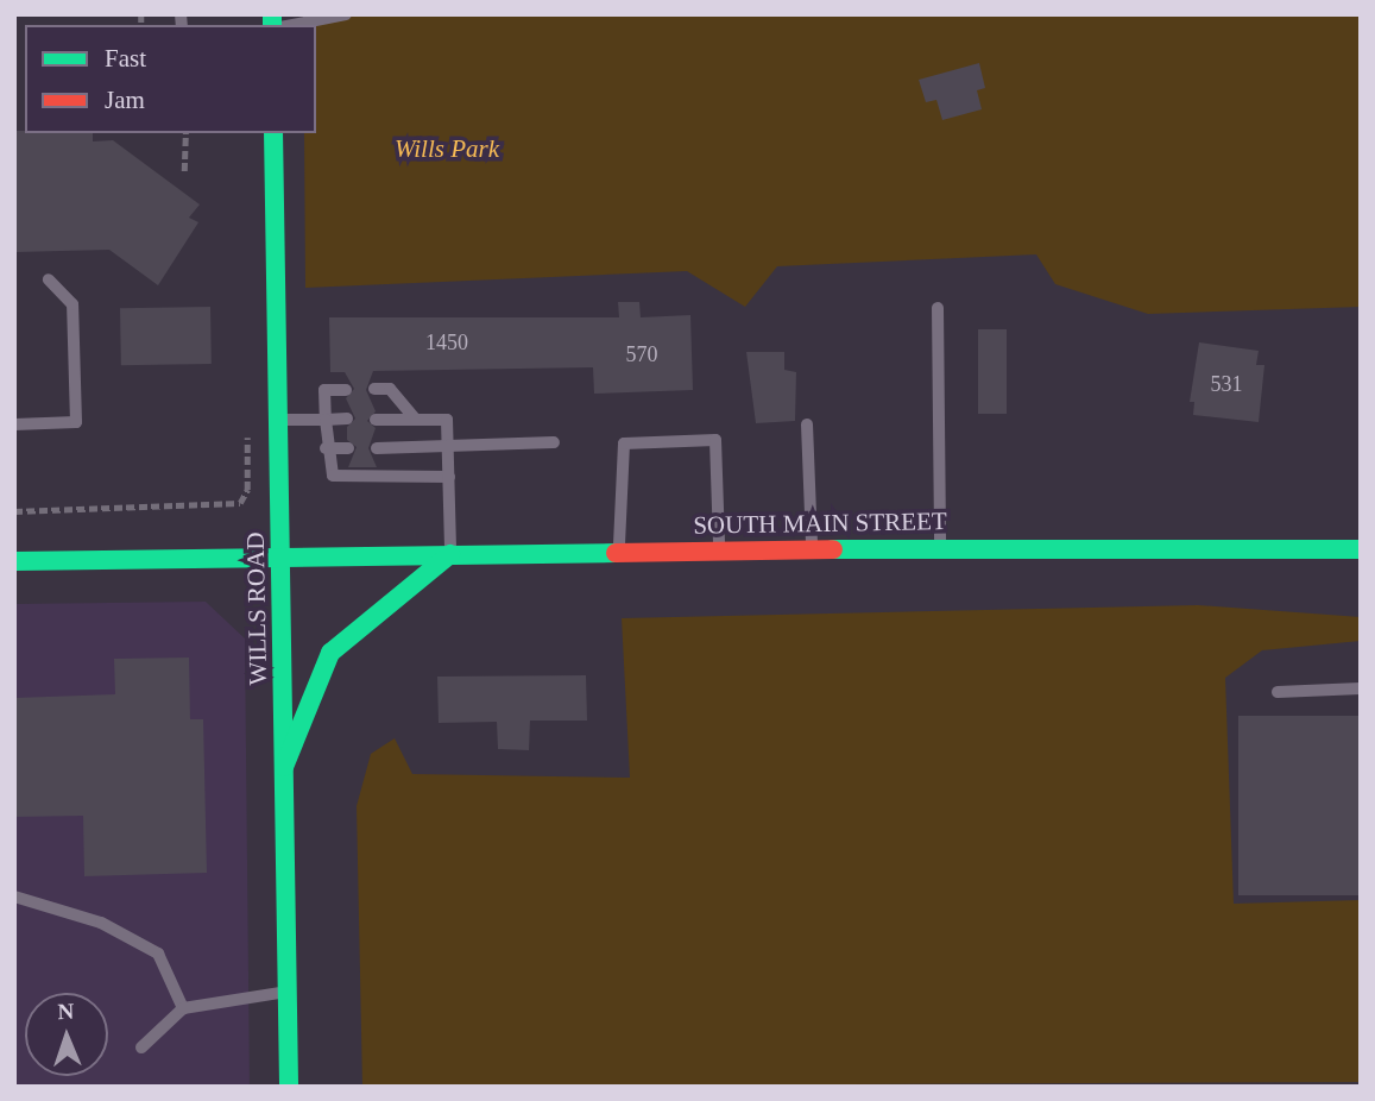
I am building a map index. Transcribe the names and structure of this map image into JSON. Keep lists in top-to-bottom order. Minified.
{"streets":{"main road":["SOUTH MAIN STREET","WILLS ROAD"]},"crossings":[["SOUTH MAIN STREET","WILLS ROAD"]],"parks":["Wills Park"],"house_numbers":["1450","570","531"],"legend":["Fast","Jam"],"north":"top"}
